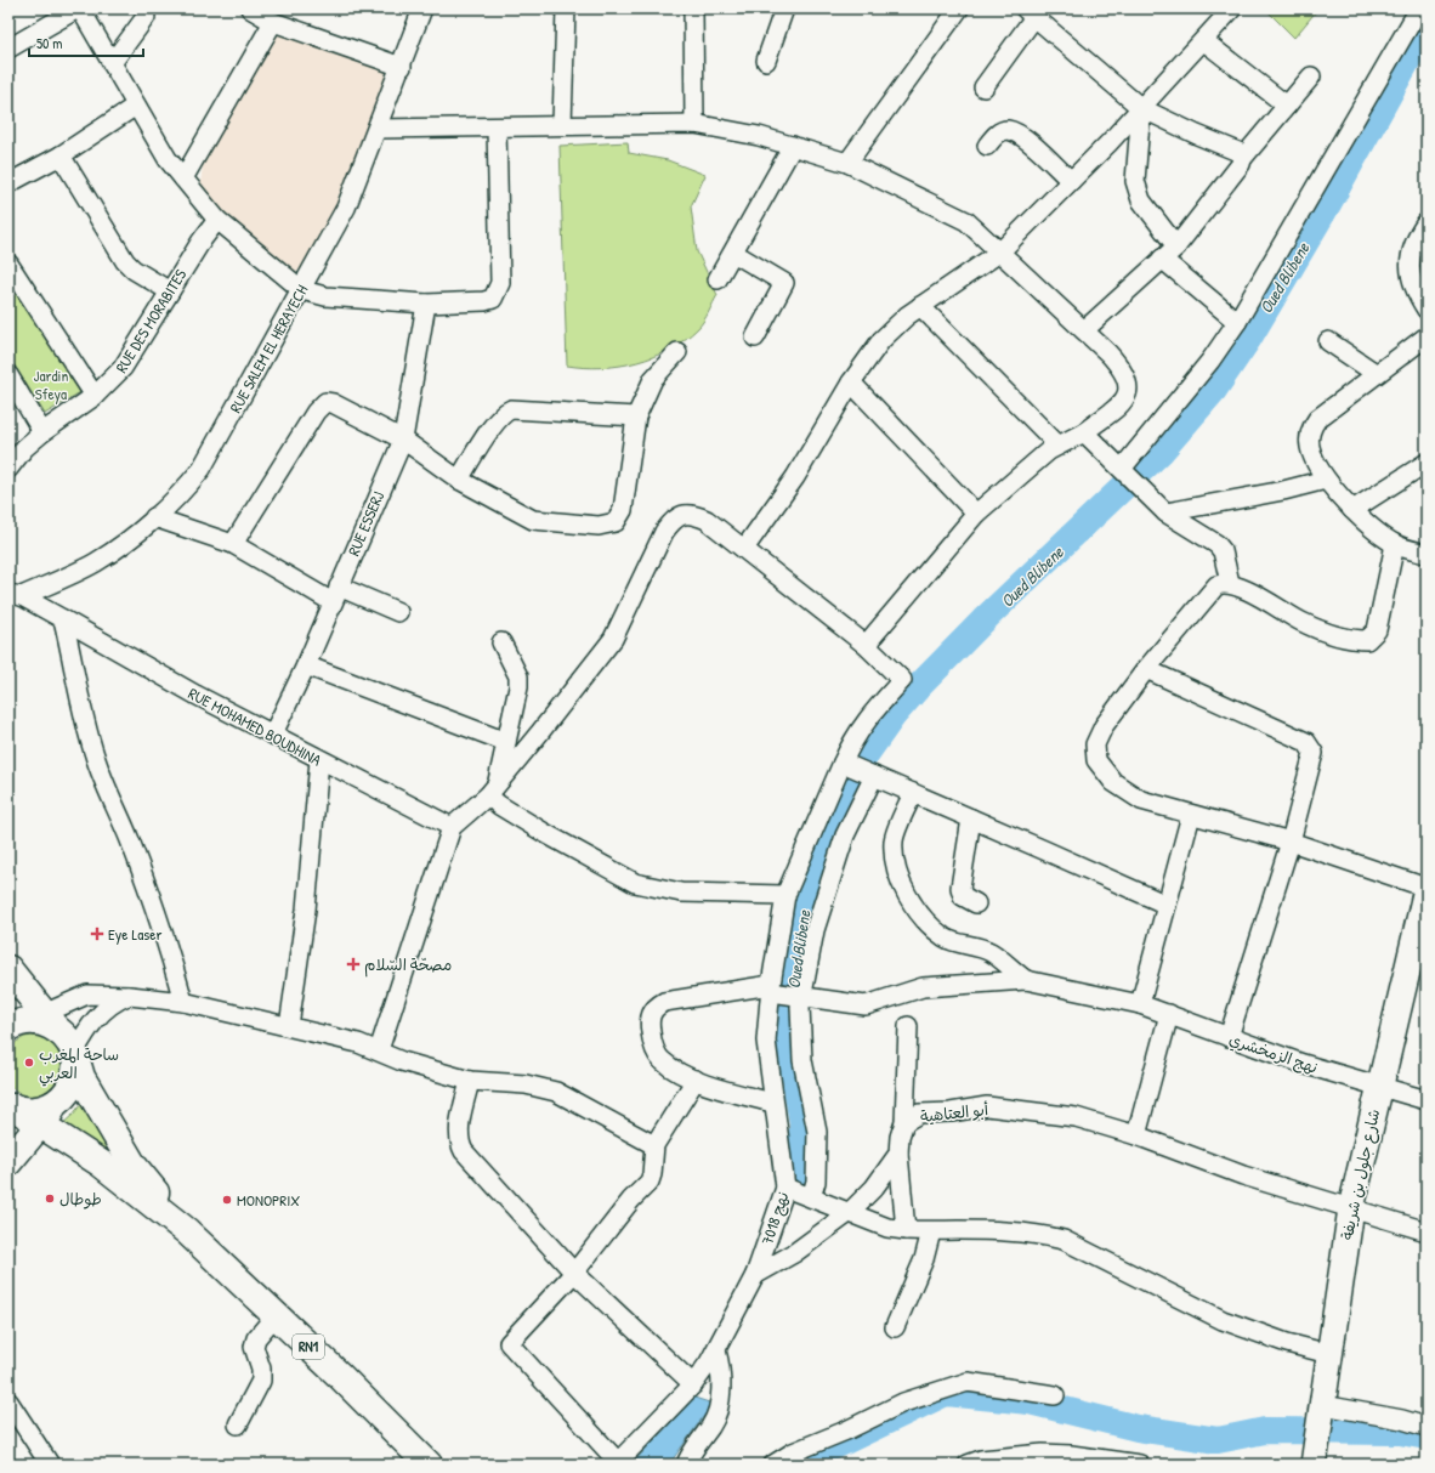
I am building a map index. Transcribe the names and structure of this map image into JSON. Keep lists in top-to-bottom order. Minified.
{"streets":{"main road":["شارع جلول بن شريفة","RN1"],"street":["RUE DES MORABITES","RUE SALEM EL HERAYECH","RUE ESSERJ","RUE MOHAMED BOUDHINA","نهج الزمخشري","أبو العتاهية","نهج 7018"]},"crossings":[["RUE SALEM EL HERAYECH","RUE MOHAMED BOUDHINA"],["RUE ESSERJ","RUE MOHAMED BOUDHINA"],["نهج الزمخشري","شارع جلول بن شريفة"],["أبو العتاهية","شارع جلول بن شريفة"],["أبو العتاهية","نهج 7018"]],"water":["Oued Blibene"],"parks":["Jardin Sfeya"],"places":{"health":["Eye Laser","مصحّة السّلام"],"other":["ساحة المغرب العربي","طوطال","MONOPRIX"]},"scale_bar":"50 m"}
